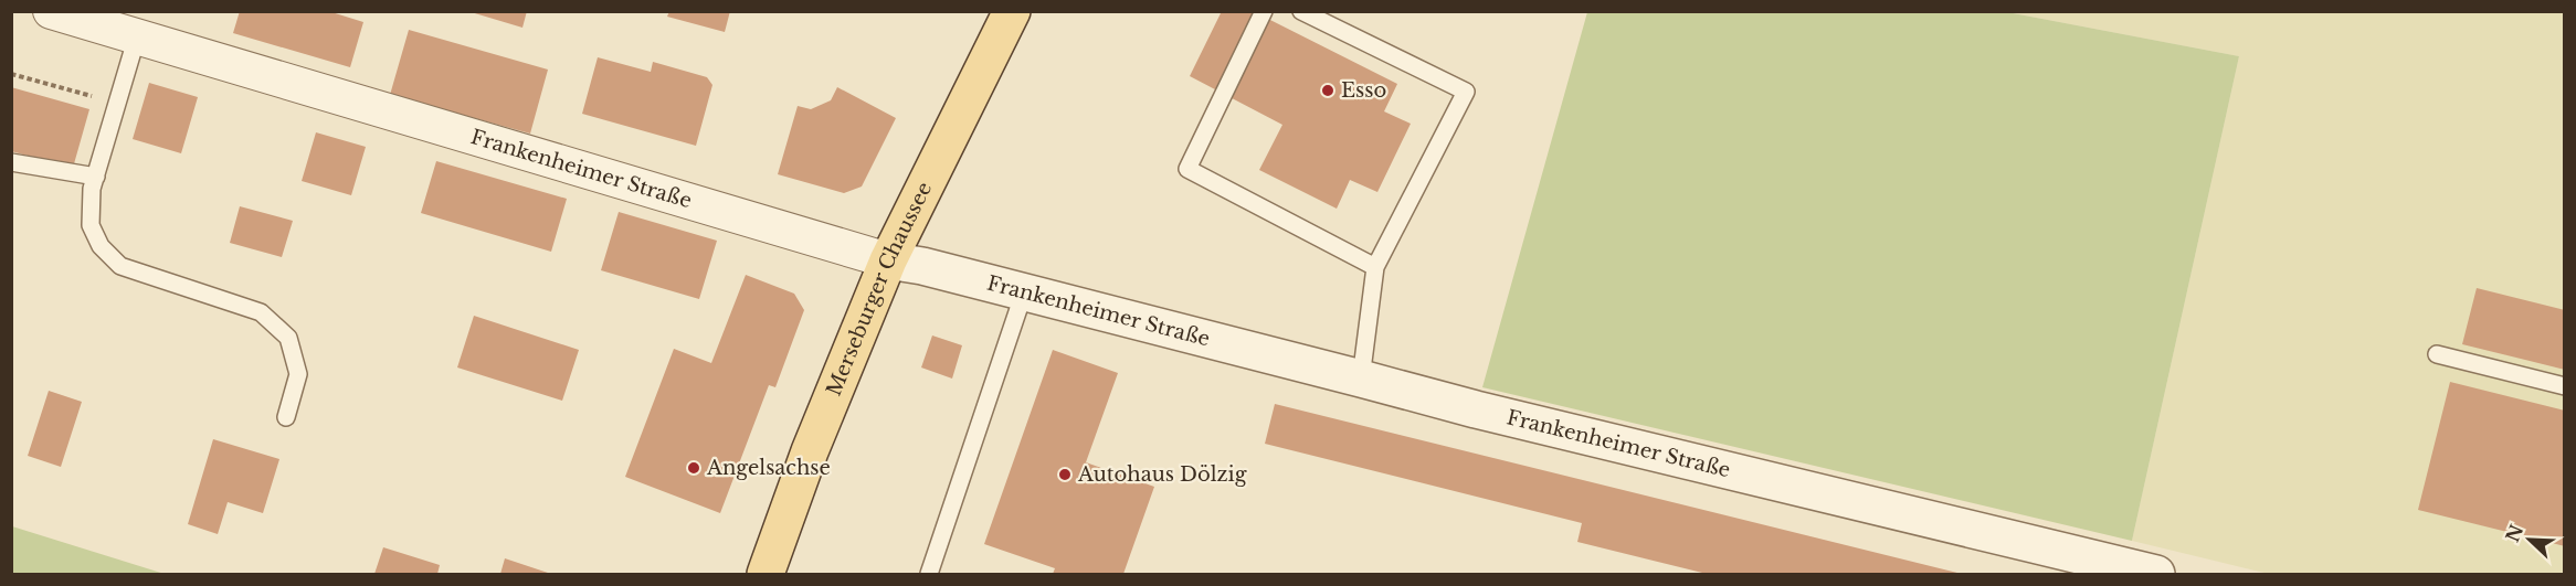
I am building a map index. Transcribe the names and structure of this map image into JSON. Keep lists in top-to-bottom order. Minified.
{"streets":{"main road":["Merseburger Chaussee"],"street":["Frankenheimer Straße"]},"crossings":[["Frankenheimer Straße","Merseburger Chaussee"]],"places":["Esso","Angelsachse","Autohaus Dölzig"],"north":"top left"}
